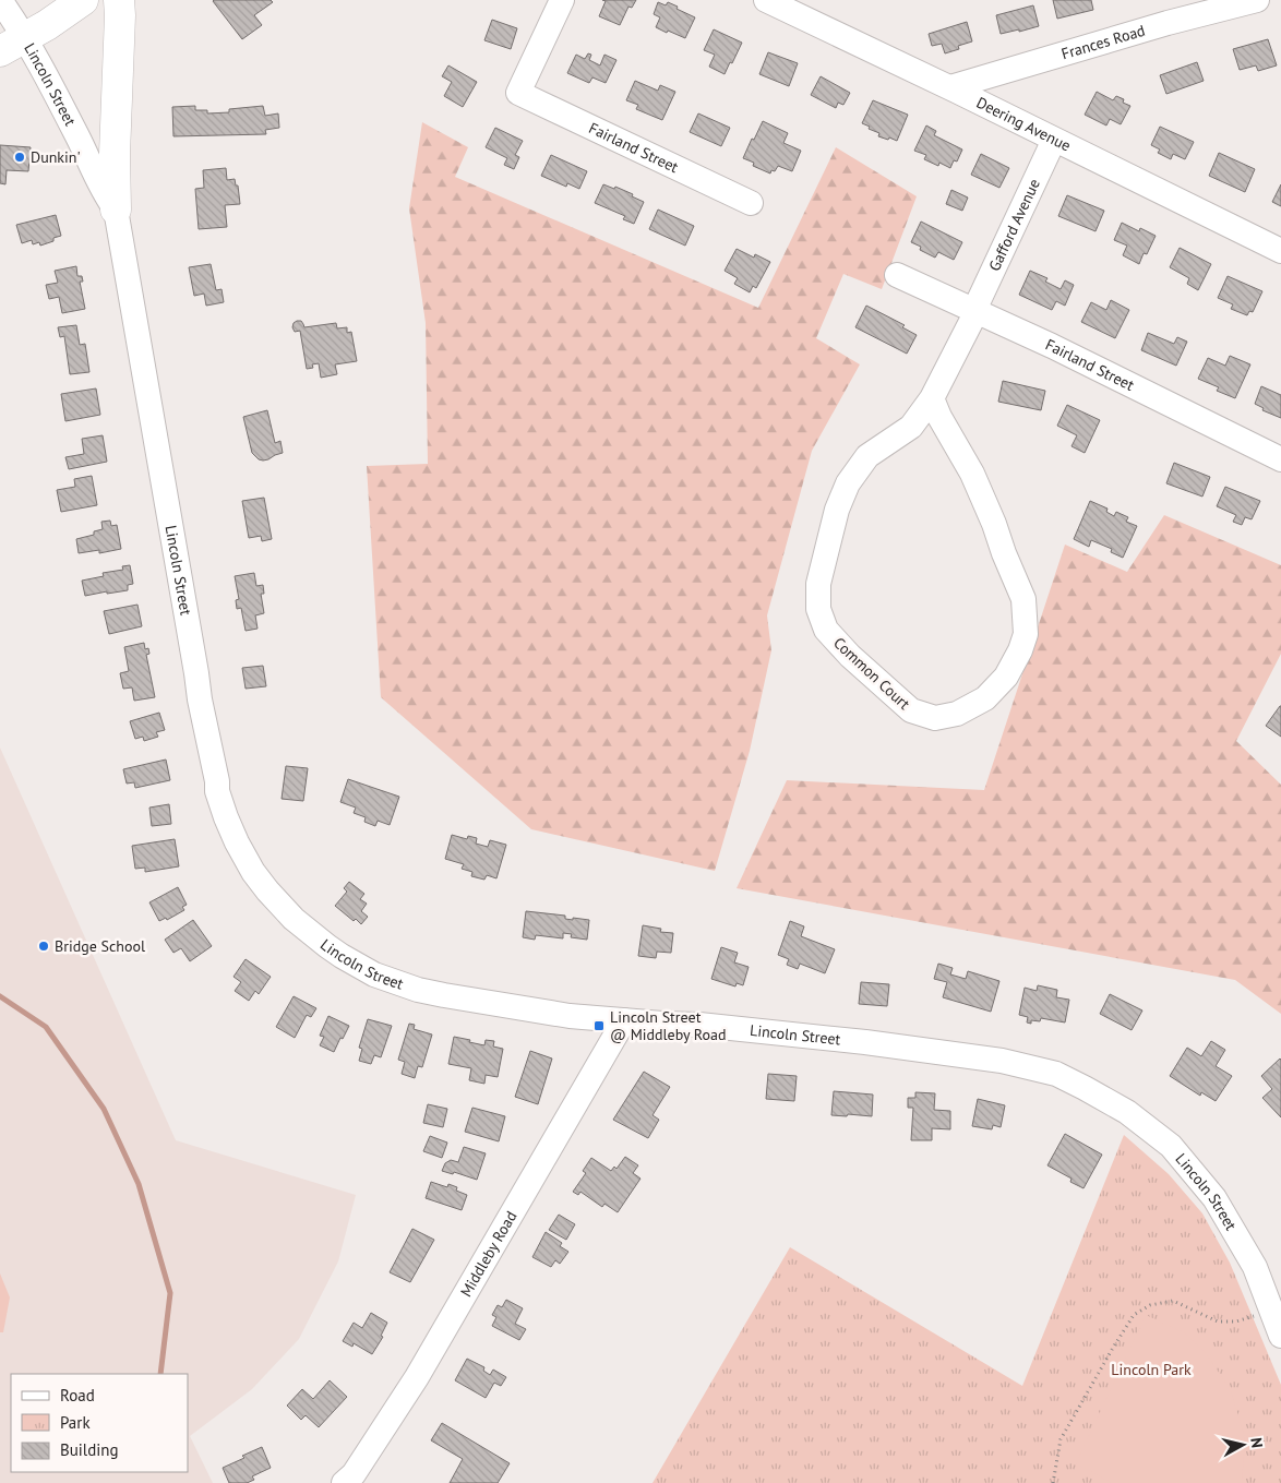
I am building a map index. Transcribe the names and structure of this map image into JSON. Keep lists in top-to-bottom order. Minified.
{"streets":{"street":["Frances Road","Lincoln Street","Deering Avenue","Fairland Street","Gafford Avenue","Common Court","Middleby Road"]},"crossings":[["Frances Road","Deering Avenue"],["Lincoln Street","Middleby Road"],["Deering Avenue","Gafford Avenue"],["Fairland Street","Gafford Avenue"],["Fairland Street","Common Court"],["Gafford Avenue","Common Court"]],"parks":["Lincoln Park"],"places":{"other":["Dunkin'","Bridge School"],"transit":["Lincoln Street @ Middleby Road"]},"legend":["Road","Park","Building"],"north":"right"}
